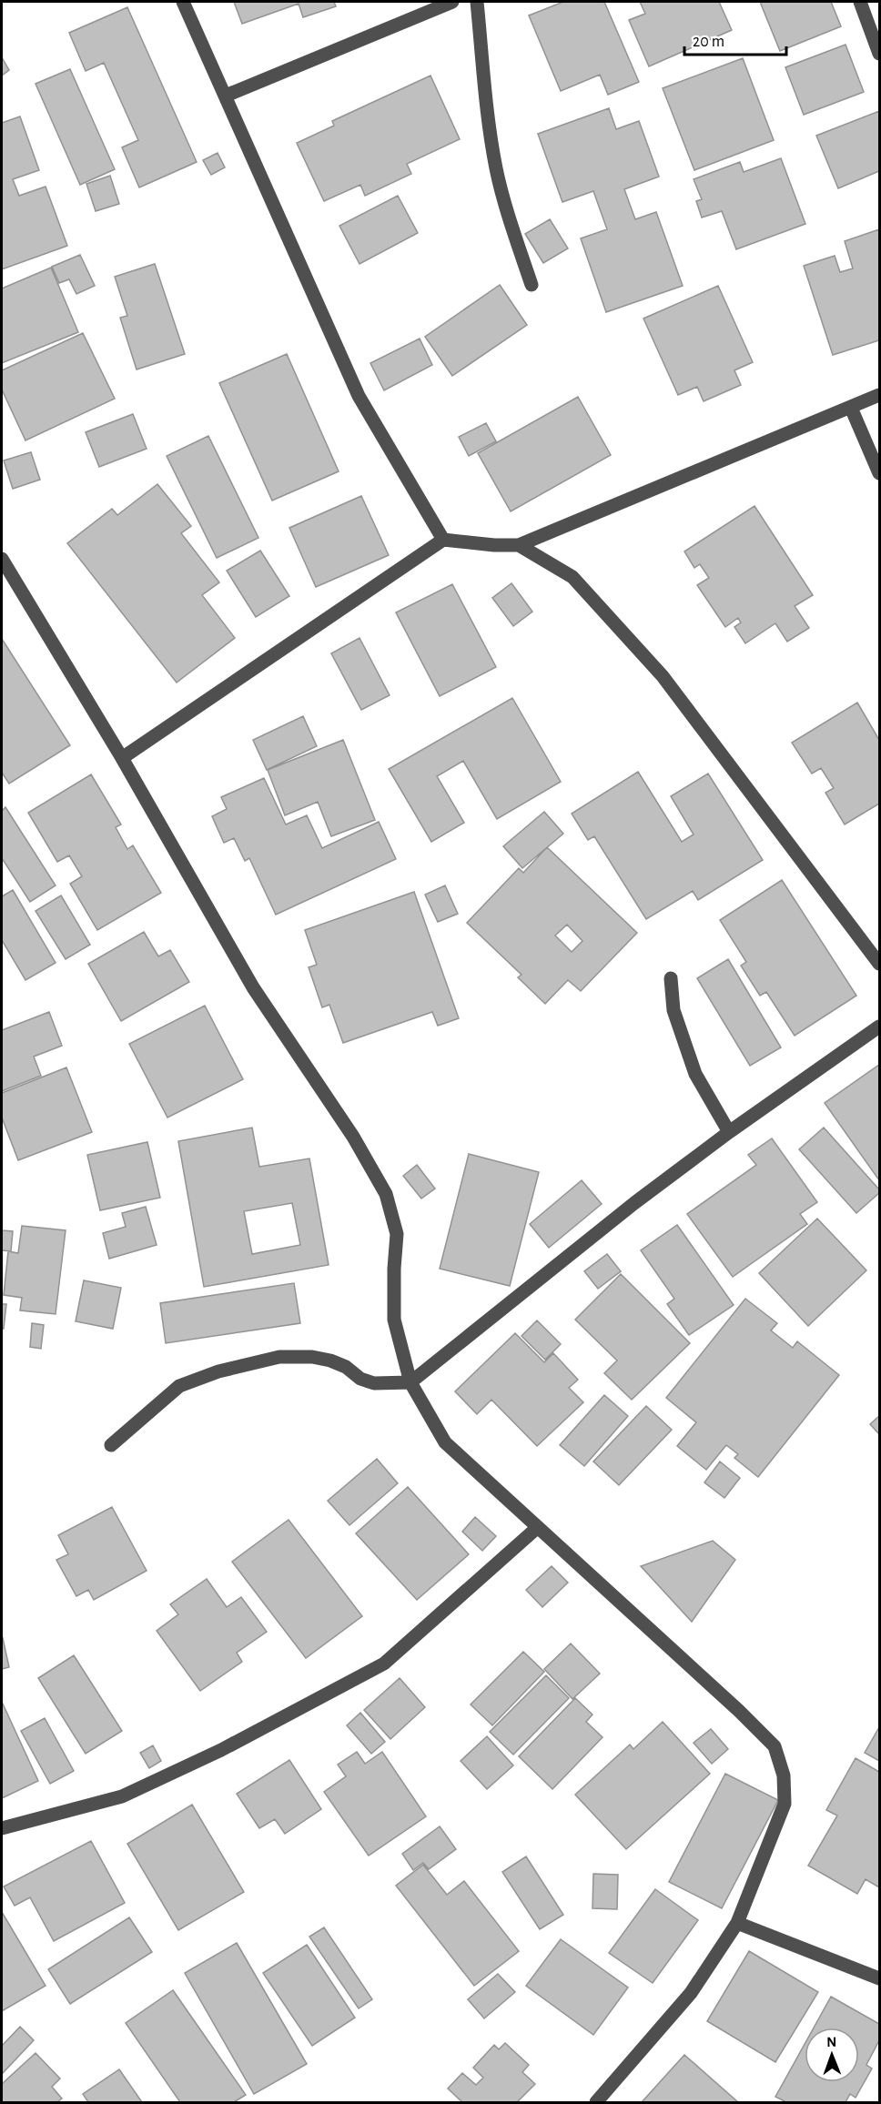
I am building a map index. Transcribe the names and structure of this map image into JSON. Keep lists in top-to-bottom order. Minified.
{"scale_bar":"20 m","north":"top"}
